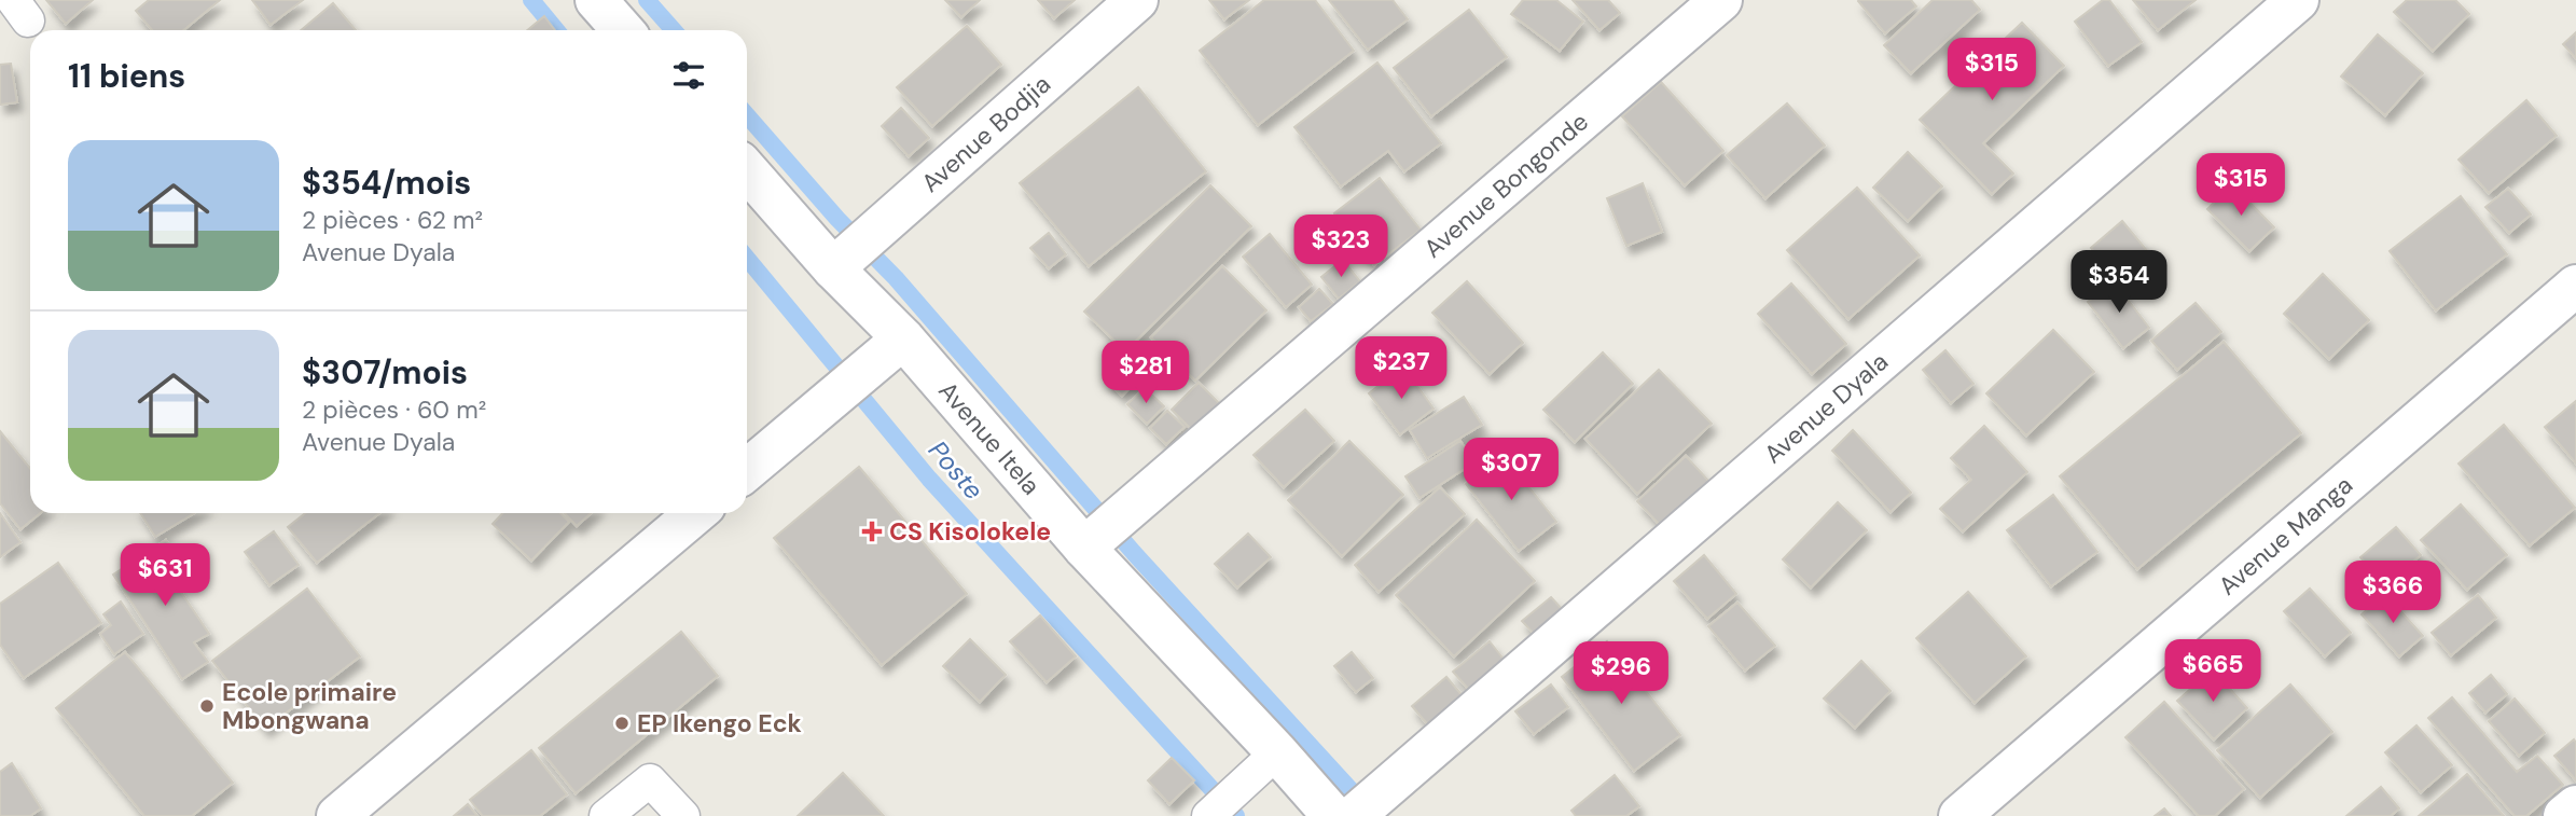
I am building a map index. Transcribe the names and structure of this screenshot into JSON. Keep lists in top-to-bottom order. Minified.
{"streets":{"street":["Avenue Bodjia","Avenue Bongonde","Avenue Dyala","Avenue Itela","Avenue Manga"]},"crossings":[["Avenue Bodjia","Avenue Itela"],["Avenue Bongonde","Avenue Itela"]],"water":["Poste"],"places":{"health":["CS Kisolokele"],"other":["Ecole primaire Mbongwana","EP Ikengo Eck"]},"page":{"heading":"11 biens","price":["$315","$315","$323","$354","$237","$281","$307","$631","$366","$665","$296"],"list":[{"name":"$354/mois","note":"2 pièces · 62 m² · Avenue Dyala"},{"name":"$307/mois","note":"2 pièces · 60 m² · Avenue Dyala"}]}}
